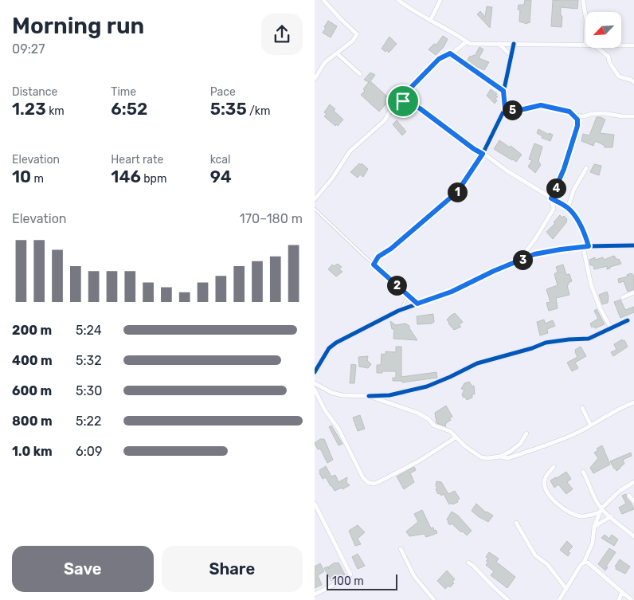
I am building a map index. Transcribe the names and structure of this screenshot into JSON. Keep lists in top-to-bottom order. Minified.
{"scale_bar":"100 m","north":"bottom left","page":{"heading":["Morning run","09:27"],"stats":[["Distance","1.23 km"],["Time","6:52"],["Pace","5:35 /km"],["Elevation","10 m"],["Heart rate","146 bpm"],["kcal","94"]],"pins":["5","4","1","3","2"],"chart":["Elevation","170–180 m"],"list":[{"name":"200 m","note":"5:24"},{"name":"400 m","note":"5:32"},{"name":"600 m","note":"5:30"},{"name":"800 m","note":"5:22"},{"name":"1.0 km","note":"6:09"}],"buttons":["Save","Share"],"scale":"100 m"}}
